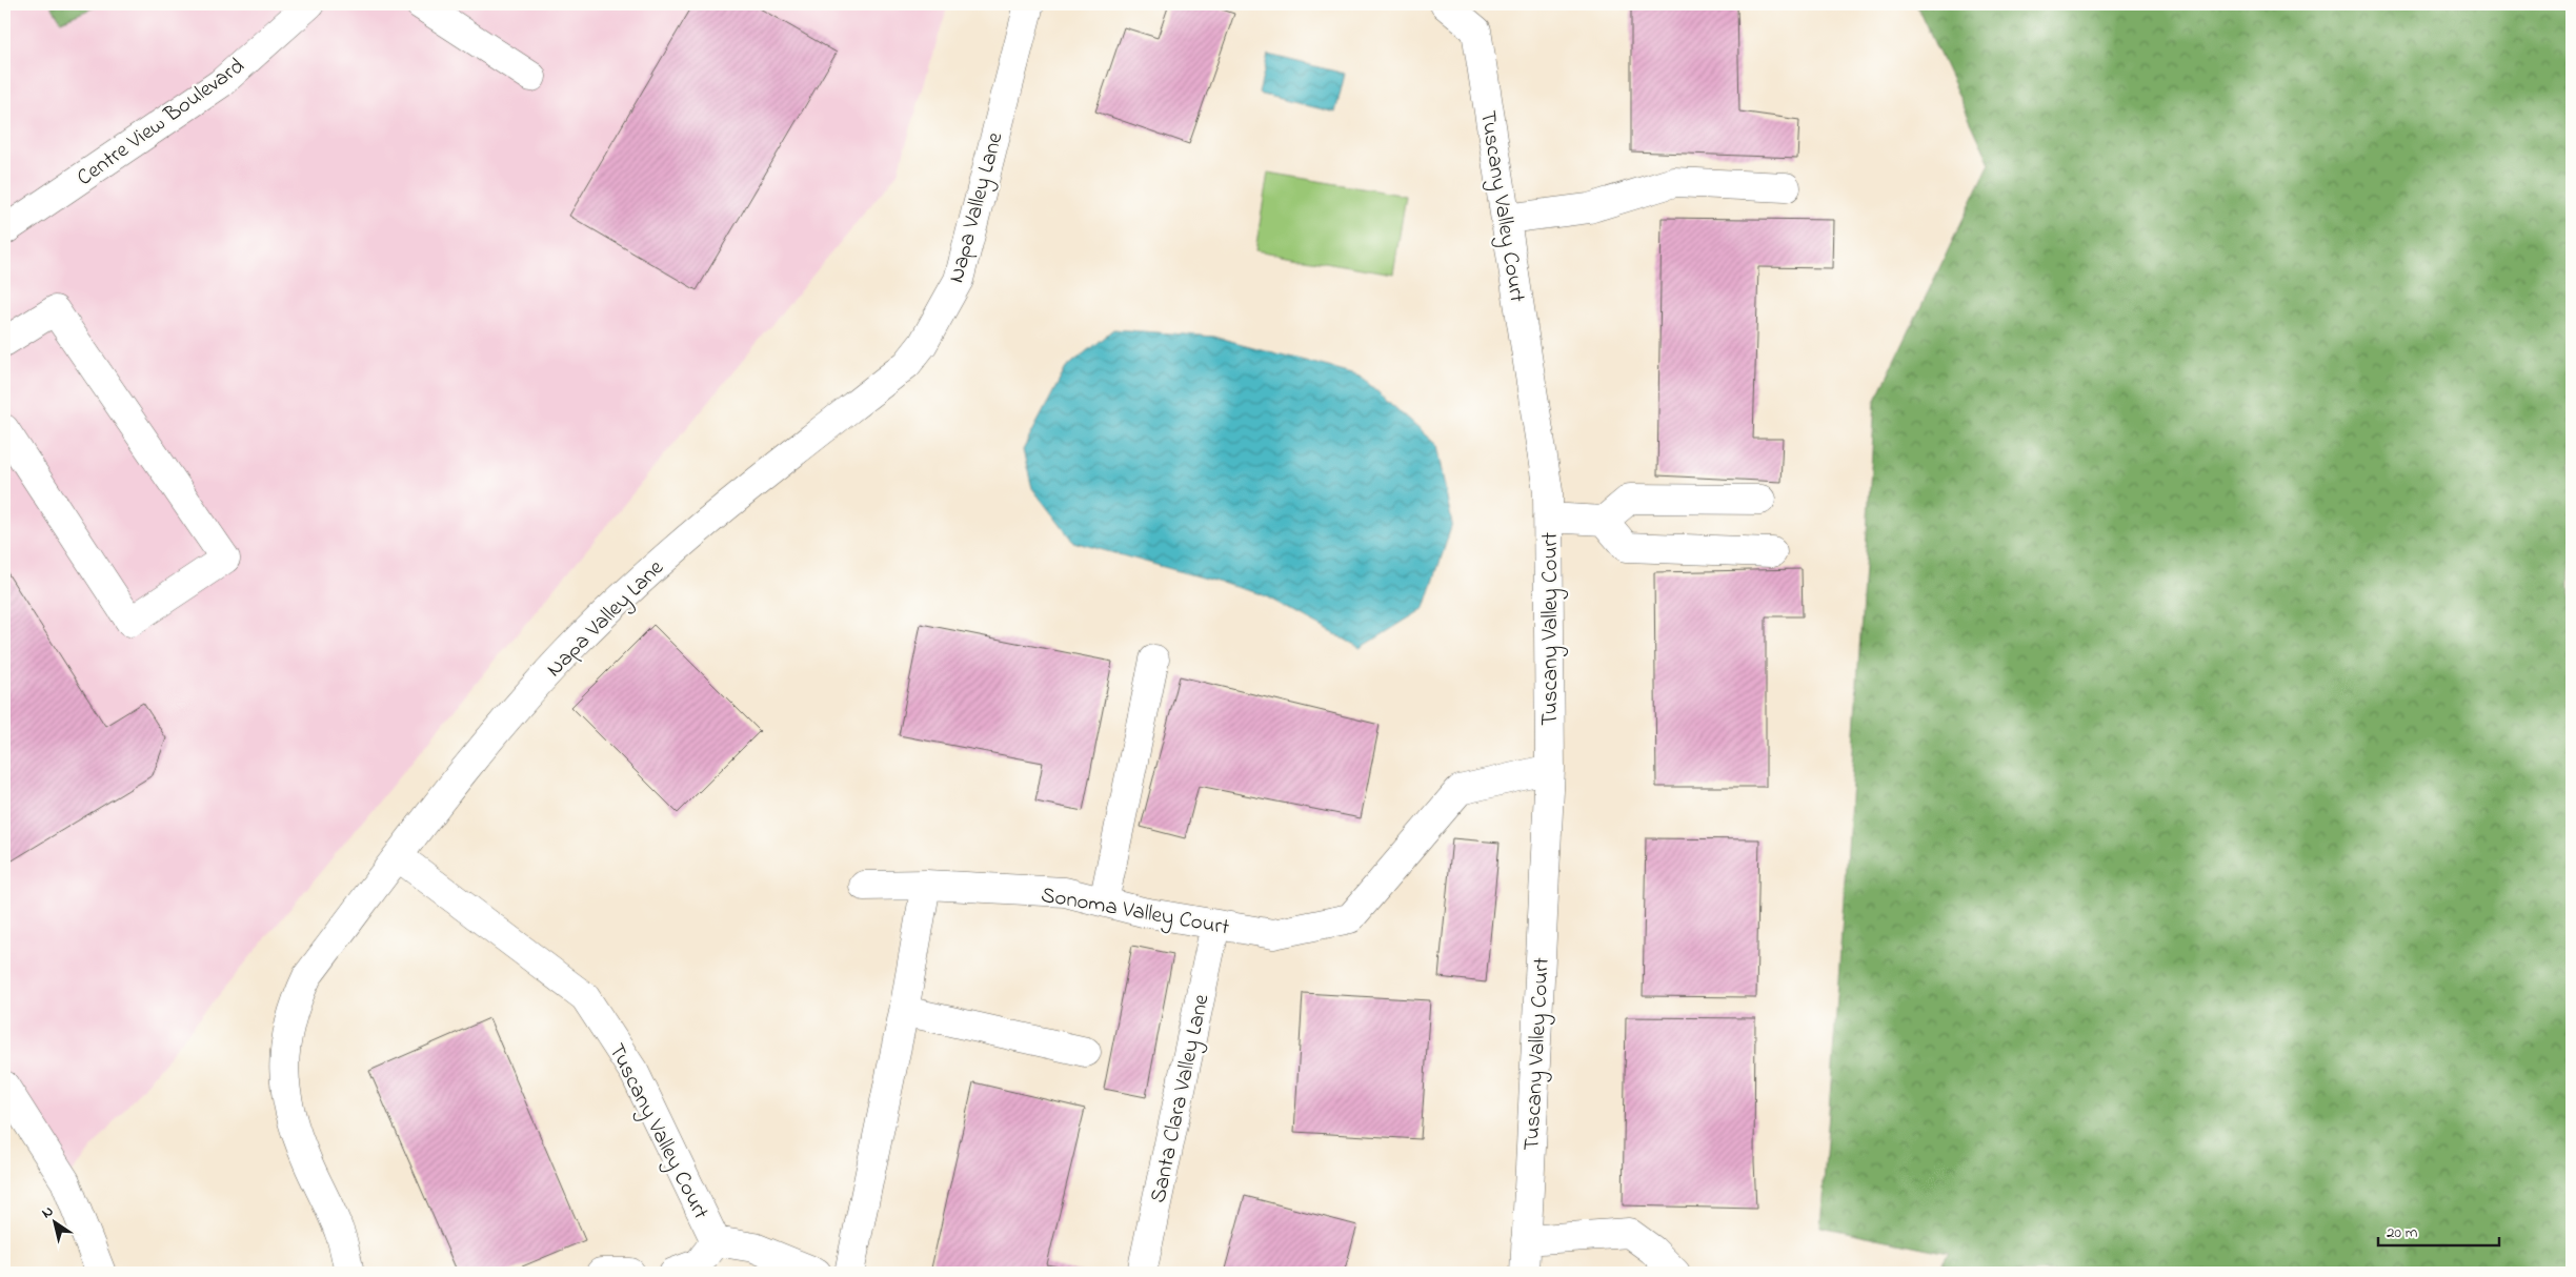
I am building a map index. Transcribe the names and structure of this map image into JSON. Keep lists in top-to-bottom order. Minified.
{"streets":{"street":["Centre View Boulevard","Tuscany Valley Court","Napa Valley Lane","Sonoma Valley Court","Santa Clara Valley Lane"]},"crossings":[["Tuscany Valley Court","Napa Valley Lane"],["Tuscany Valley Court","Sonoma Valley Court"],["Sonoma Valley Court","Santa Clara Valley Lane"]],"scale_bar":"20 m","north":"top left"}
